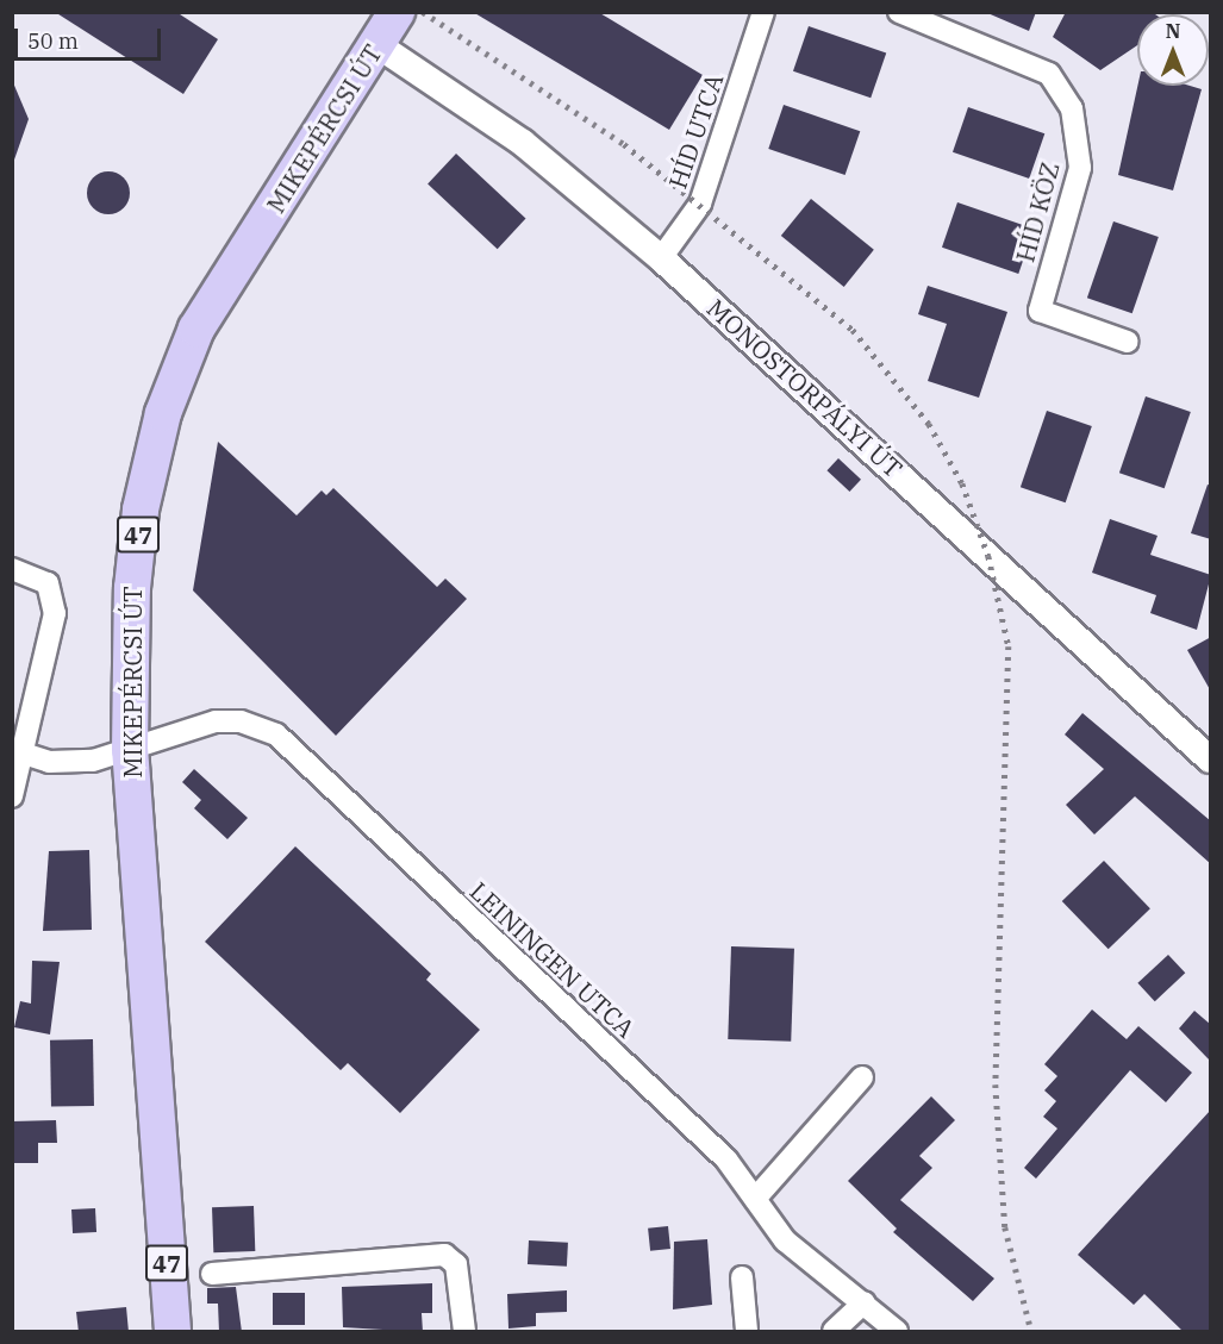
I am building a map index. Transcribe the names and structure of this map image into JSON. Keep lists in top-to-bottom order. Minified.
{"streets":{"main road":["MIKEPÉRCSI ÚT","47"],"street":["HÍD UTCA","HÍD KÖZ","MONOSTORPÁLYI ÚT","LEININGEN UTCA"]},"crossings":[["MIKEPÉRCSI ÚT","MONOSTORPÁLYI ÚT"],["MIKEPÉRCSI ÚT","LEININGEN UTCA"],["HÍD UTCA","MONOSTORPÁLYI ÚT"]],"scale_bar":"50 m","north":"top"}
